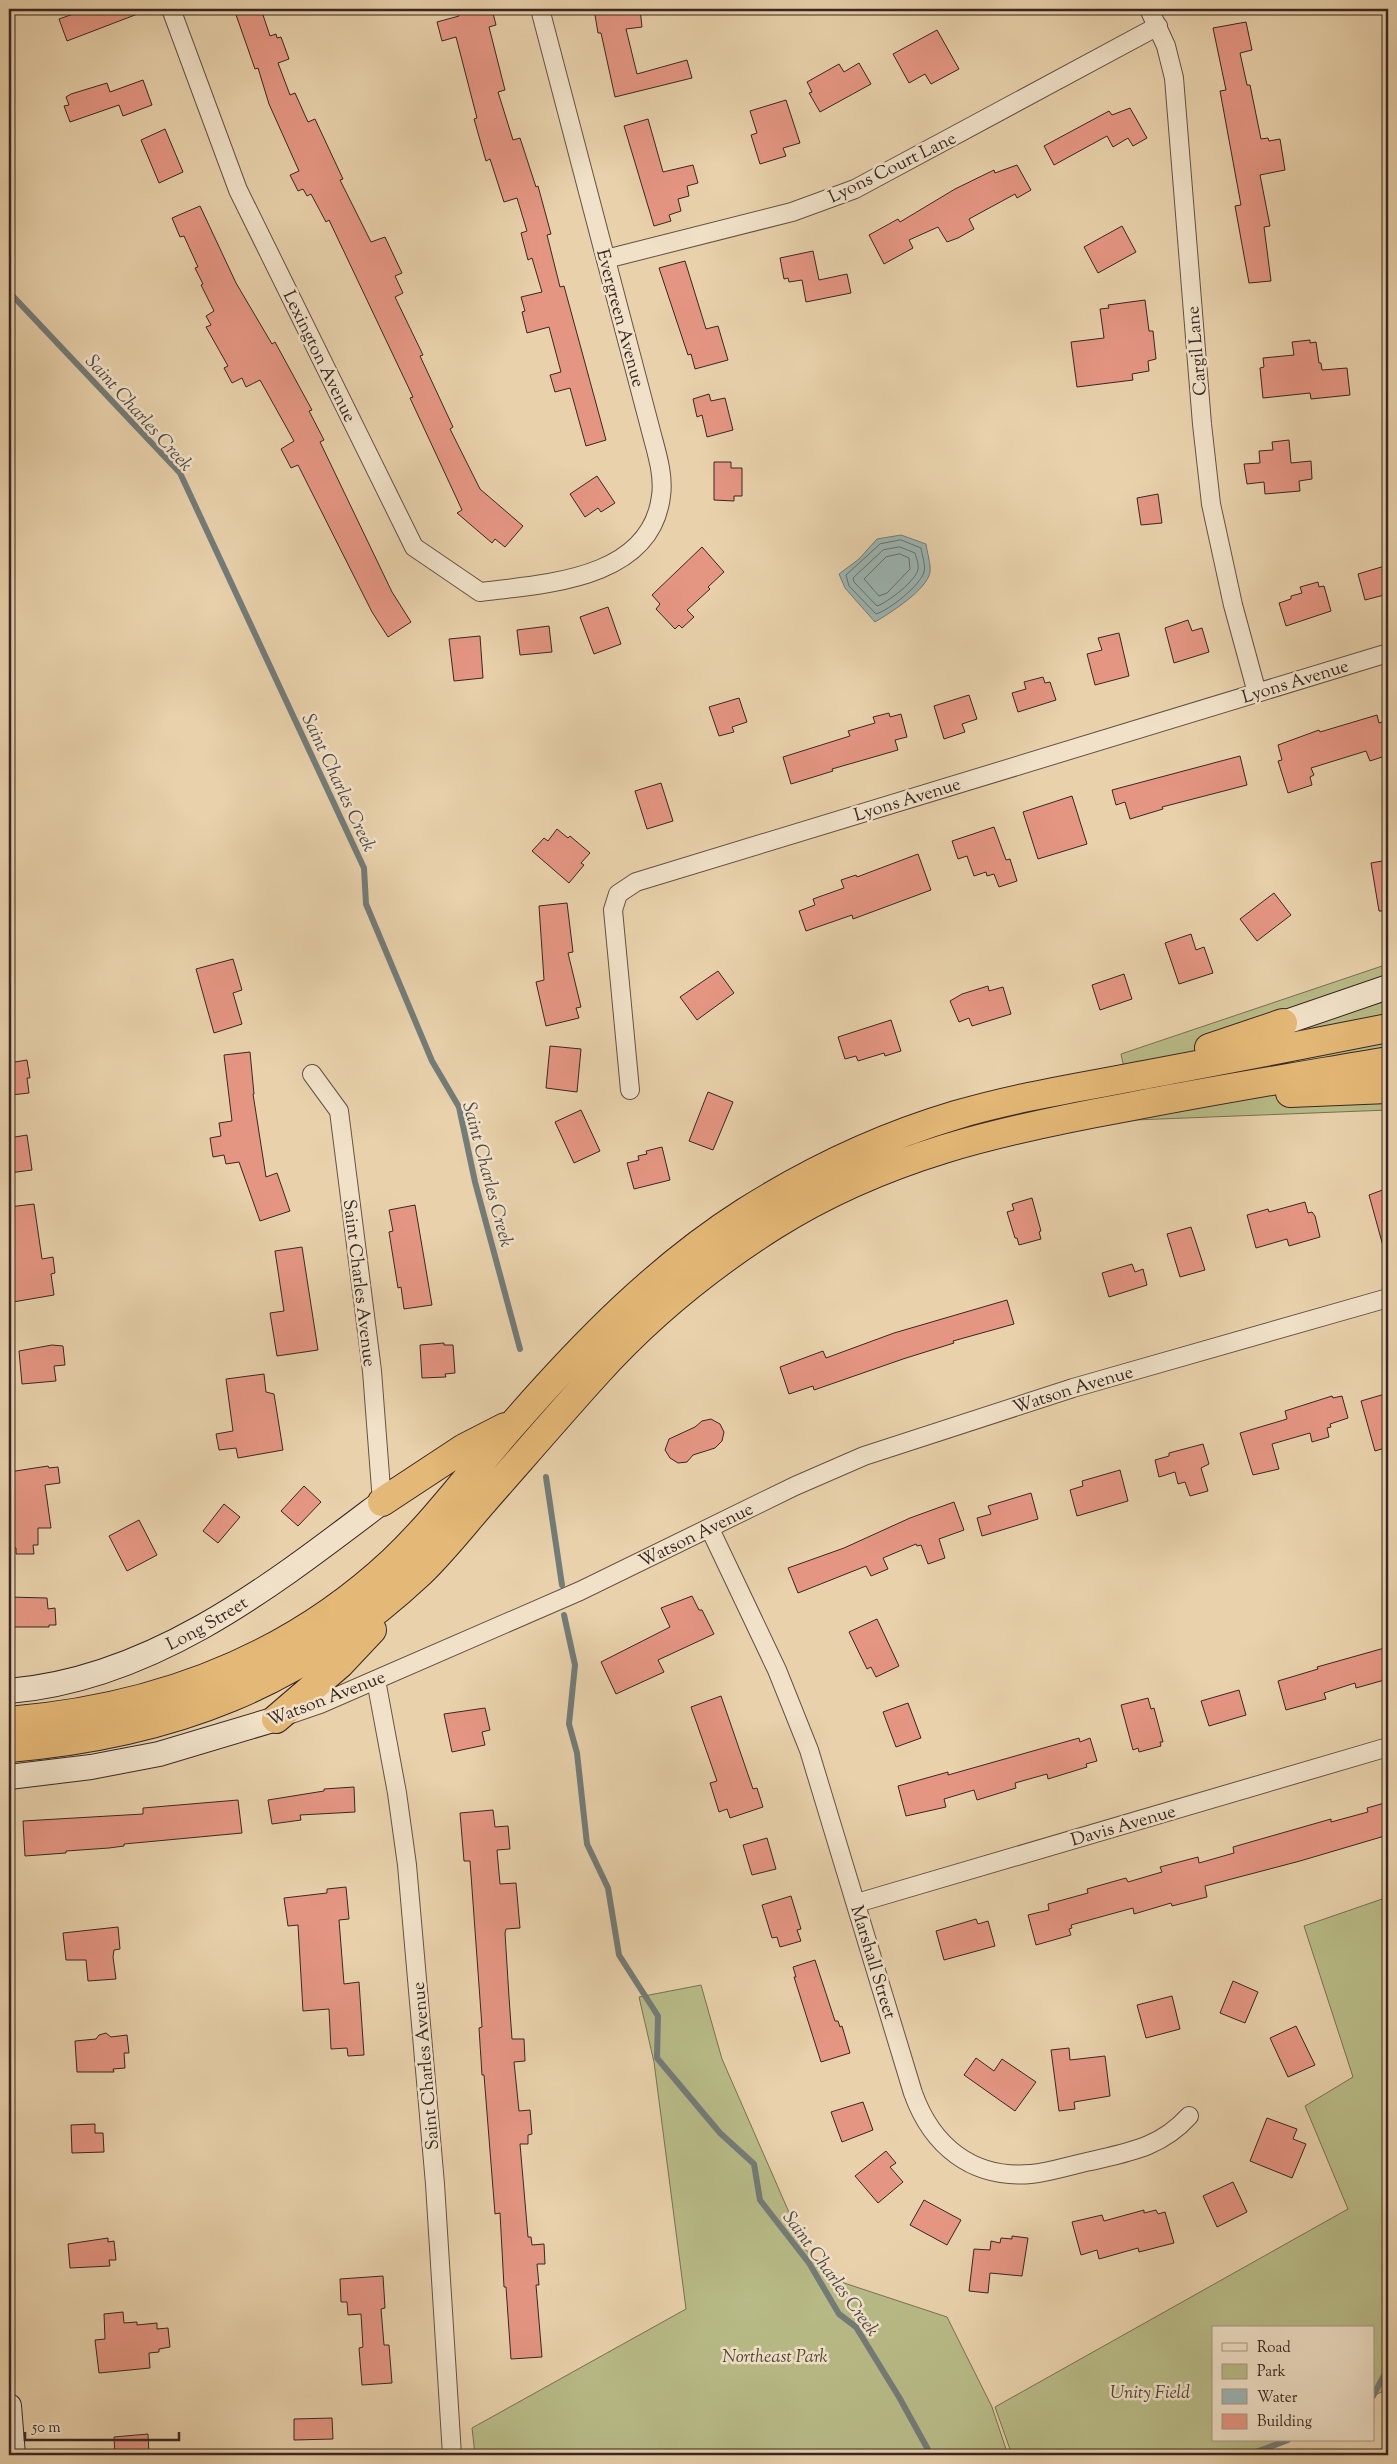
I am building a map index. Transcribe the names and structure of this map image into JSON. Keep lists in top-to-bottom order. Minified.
{"streets":{"street":["Lyons Court Lane","Evergreen Avenue","Cargil Lane","Lexington Avenue","Lyons Avenue","Saint Charles Avenue","Watson Avenue","Long Street","Davis Avenue","Marshall Street"]},"crossings":[["Lyons Court Lane","Evergreen Avenue"],["Lyons Court Lane","Cargil Lane"],["Evergreen Avenue","Lexington Avenue"],["Cargil Lane","Lyons Avenue"],["Saint Charles Avenue","Watson Avenue"],["Saint Charles Avenue","Long Street"],["Watson Avenue","Marshall Street"],["Davis Avenue","Marshall Street"]],"water":["Saint Charles Creek"],"parks":["Northeast Park","Unity Field"],"legend":["Road","Park","Water","Building"],"scale_bar":"50 m"}
